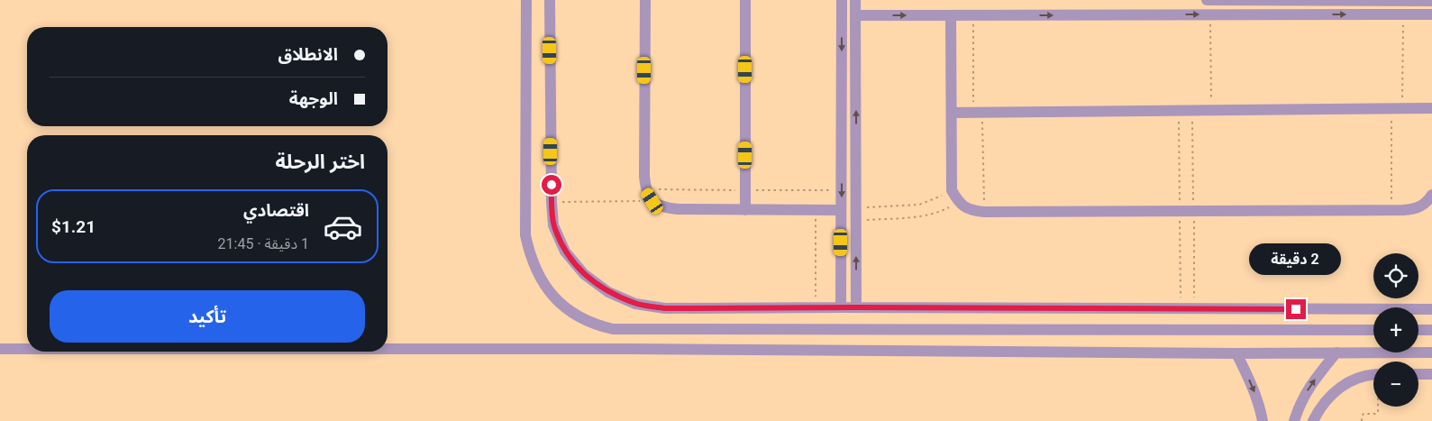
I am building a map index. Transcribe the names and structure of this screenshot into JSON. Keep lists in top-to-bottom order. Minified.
{"page":{"banner":["الانطلاق","الوجهة"],"heading":"اختر الرحلة","list":[{"name":"اقتصادي","note":"1 دقيقة · 21:45","value":"$1.21"}],"bubble":"2 دقيقة","map_buttons":["+","−"],"buttons":"تأكيد"}}
